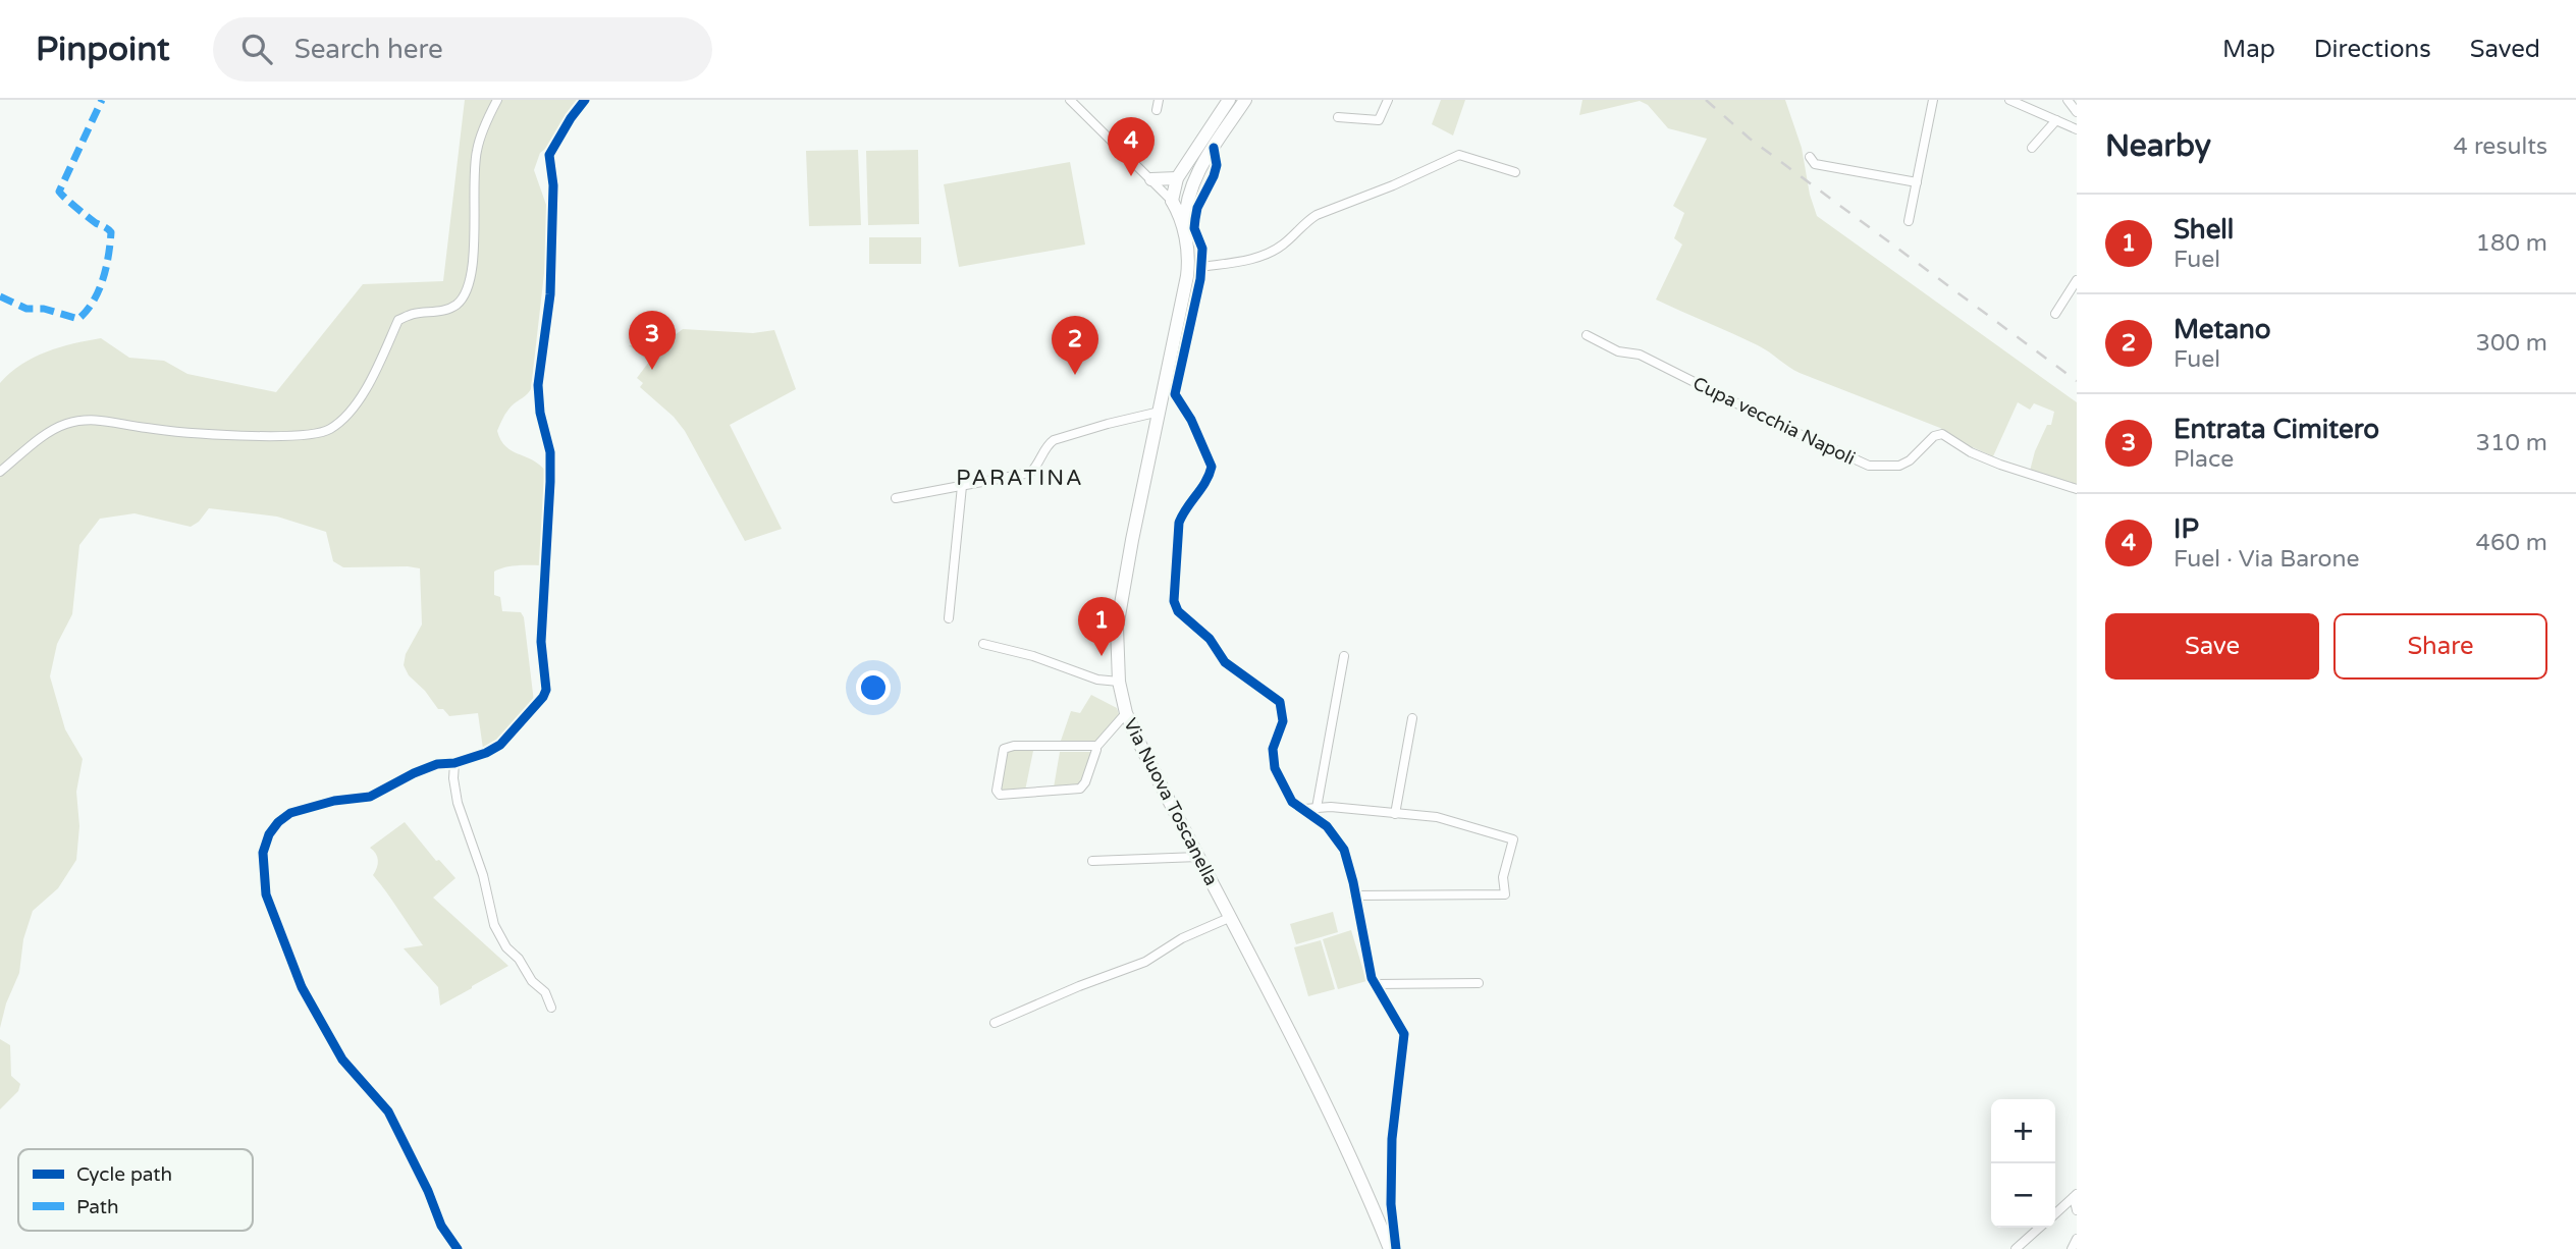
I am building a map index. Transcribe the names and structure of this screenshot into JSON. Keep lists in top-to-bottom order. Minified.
{"streets":{"main road":["Via Nuova Toscanella"],"street":["Cupa vecchia Napoli"]},"districts":["PARATINA"],"legend":["Cycle path","Path"],"page":{"header":"Pinpoint","search":"Search here","nav":["Map","Directions","Saved"],"heading":["Nearby","4 results"],"pins":["4","3","2","1"],"list":[{"mark":"1","name":"Shell","note":"Fuel","value":"180 m"},{"mark":"2","name":"Metano","note":"Fuel","value":"300 m"},{"mark":"3","name":"Entrata Cimitero","note":"Place","value":"310 m"},{"mark":"4","name":"IP","note":"Fuel · Via Barone","value":"460 m"}],"buttons":["Save","Share"],"map_buttons":["+","−"]}}
